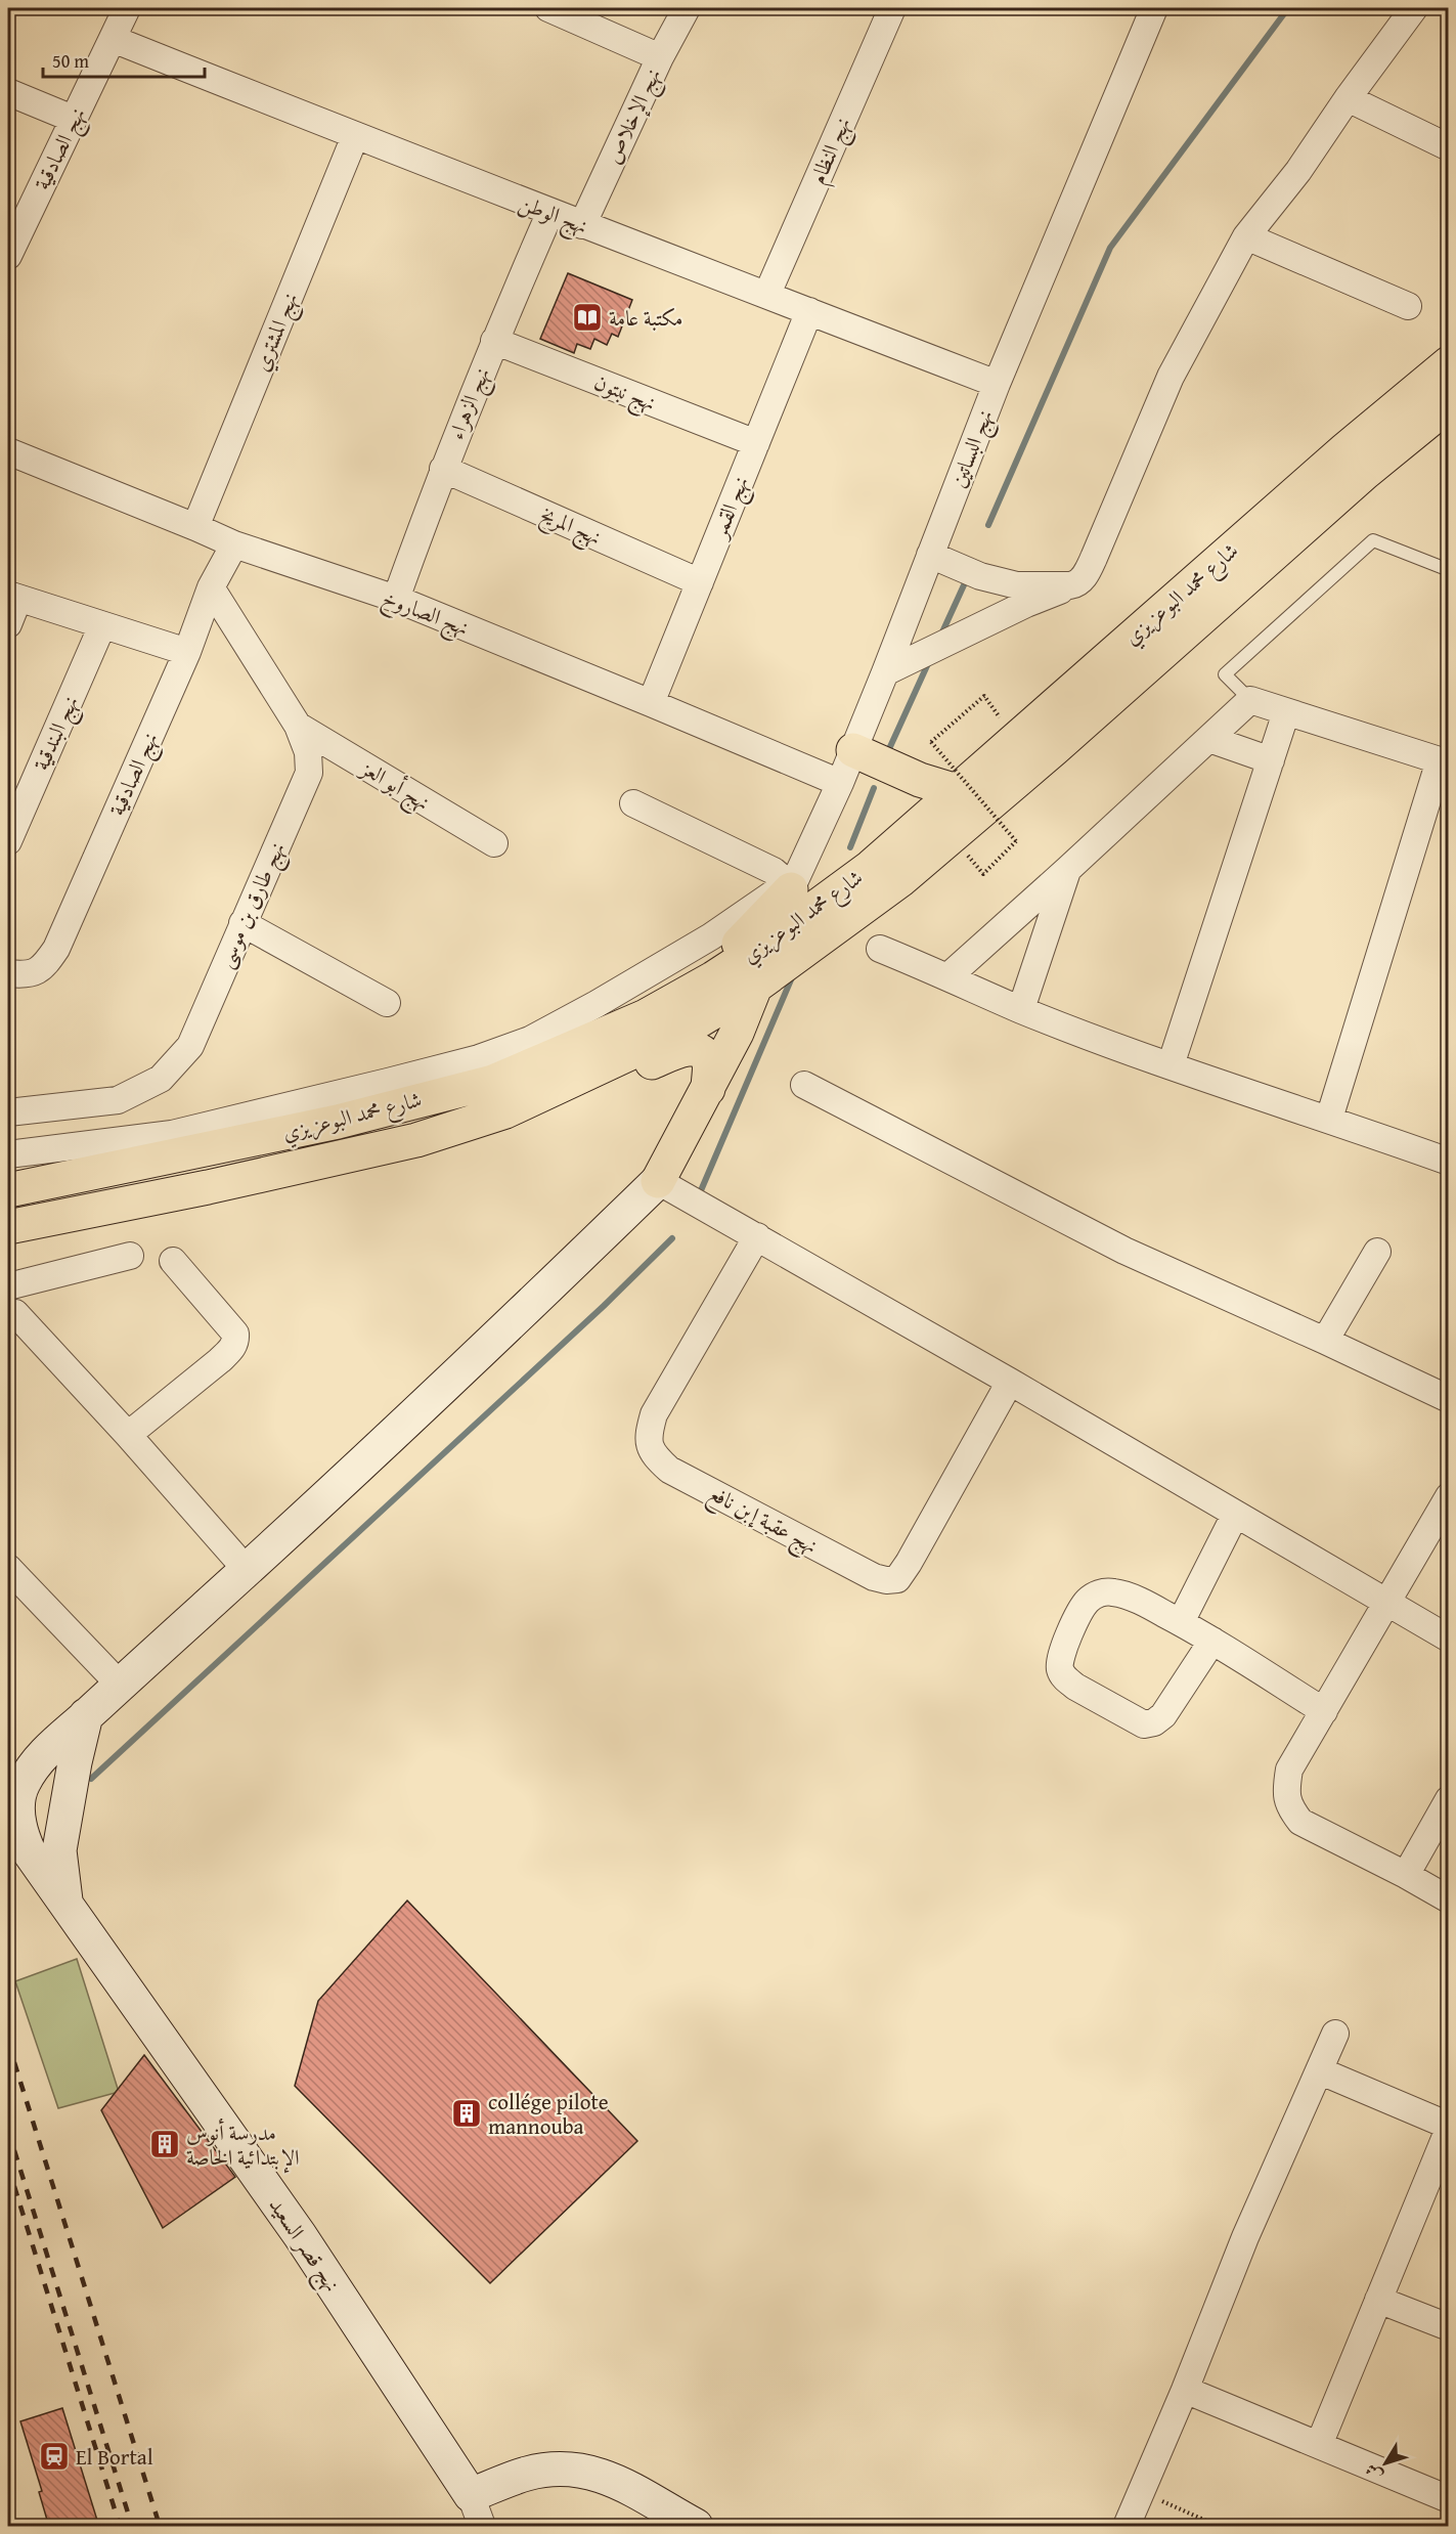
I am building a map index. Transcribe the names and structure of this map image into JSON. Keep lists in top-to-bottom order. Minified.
{"streets":{"highway":["شارع محمد البوعزيزي"],"street":["نهج الإخلاص","نهج الصادقية","نهج النظام","نهج الوطن","نهج المشتري","نهج نبتون","نهج الزهراء","نهج البساتين","نهج القمر","نهج المريخ","نهج الصاروخ","نهج البندقية","نهج أبو العز","نهج طارق بن موسى","نهج عقبة إبن نافع","نهج قصر السعيد"]},"crossings":[["نهج الإخلاص","نهج الوطن"],["نهج الصادقية","نهج الوطن"],["نهج الصادقية","نهج الصاروخ"],["نهج الصادقية","نهج طارق بن موسى"],["نهج النظام","نهج الوطن"],["نهج الوطن","نهج المشتري"],["نهج الوطن","نهج الزهراء"],["نهج الوطن","نهج البساتين"],["نهج الوطن","نهج القمر"],["نهج المشتري","نهج الصاروخ"],["نهج نبتون","نهج الزهراء"],["نهج نبتون","نهج القمر"],["نهج الزهراء","نهج المريخ"],["نهج الزهراء","نهج الصاروخ"],["نهج البساتين","نهج الصاروخ"],["نهج القمر","نهج المريخ"],["نهج القمر","نهج الصاروخ"],["نهج أبو العز","نهج طارق بن موسى"]],"places":{"library":["مكتبة عامة"],"building":["collége pilote mannouba","مدرسة أنوس الإبتدائية الخاصة"],"station":["El Bortal"]},"scale_bar":"50 m","north":"bottom left"}
